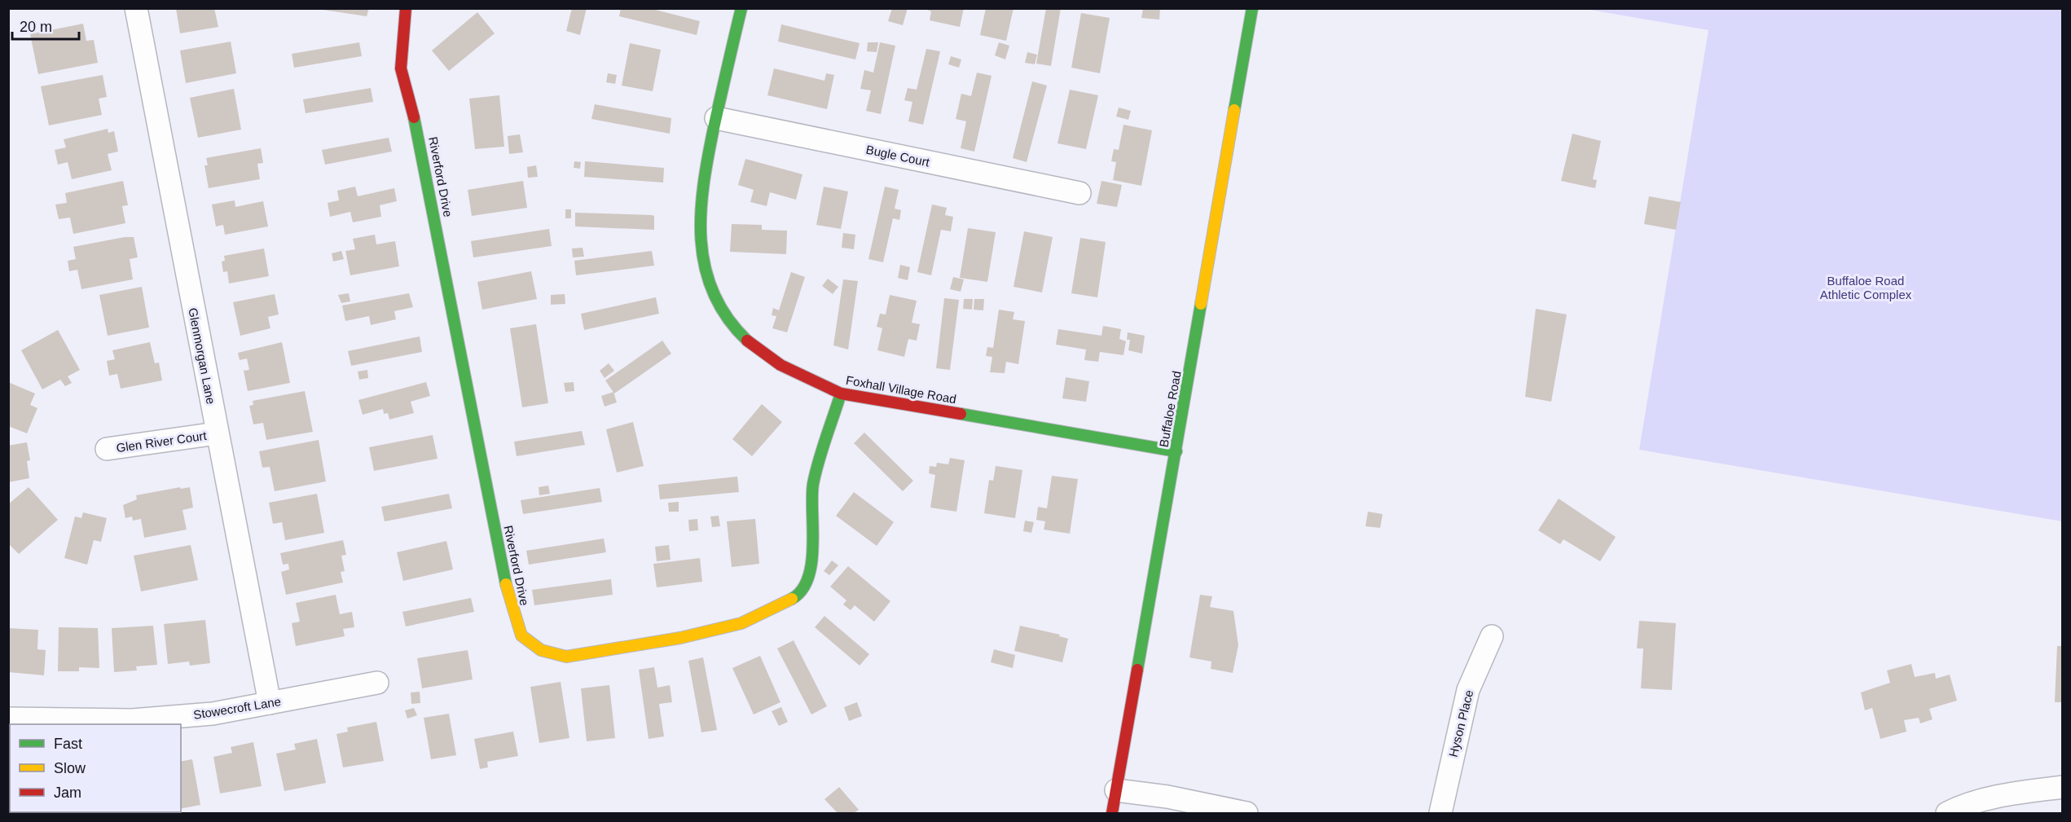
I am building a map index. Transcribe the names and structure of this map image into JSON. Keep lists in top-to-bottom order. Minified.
{"streets":{"street":["Bugle Court","Riverford Drive","Glenmorgan Lane","Foxhall Village Road","Buffaloe Road","Glen River Court","Stowecroft Lane","Hyson Place"]},"crossings":[["Bugle Court","Foxhall Village Road"],["Riverford Drive","Foxhall Village Road"],["Glenmorgan Lane","Glen River Court"],["Glenmorgan Lane","Stowecroft Lane"],["Foxhall Village Road","Buffaloe Road"]],"parks":["Buffaloe Road Athletic Complex"],"legend":["Fast","Slow","Jam"],"scale_bar":"20 m"}
